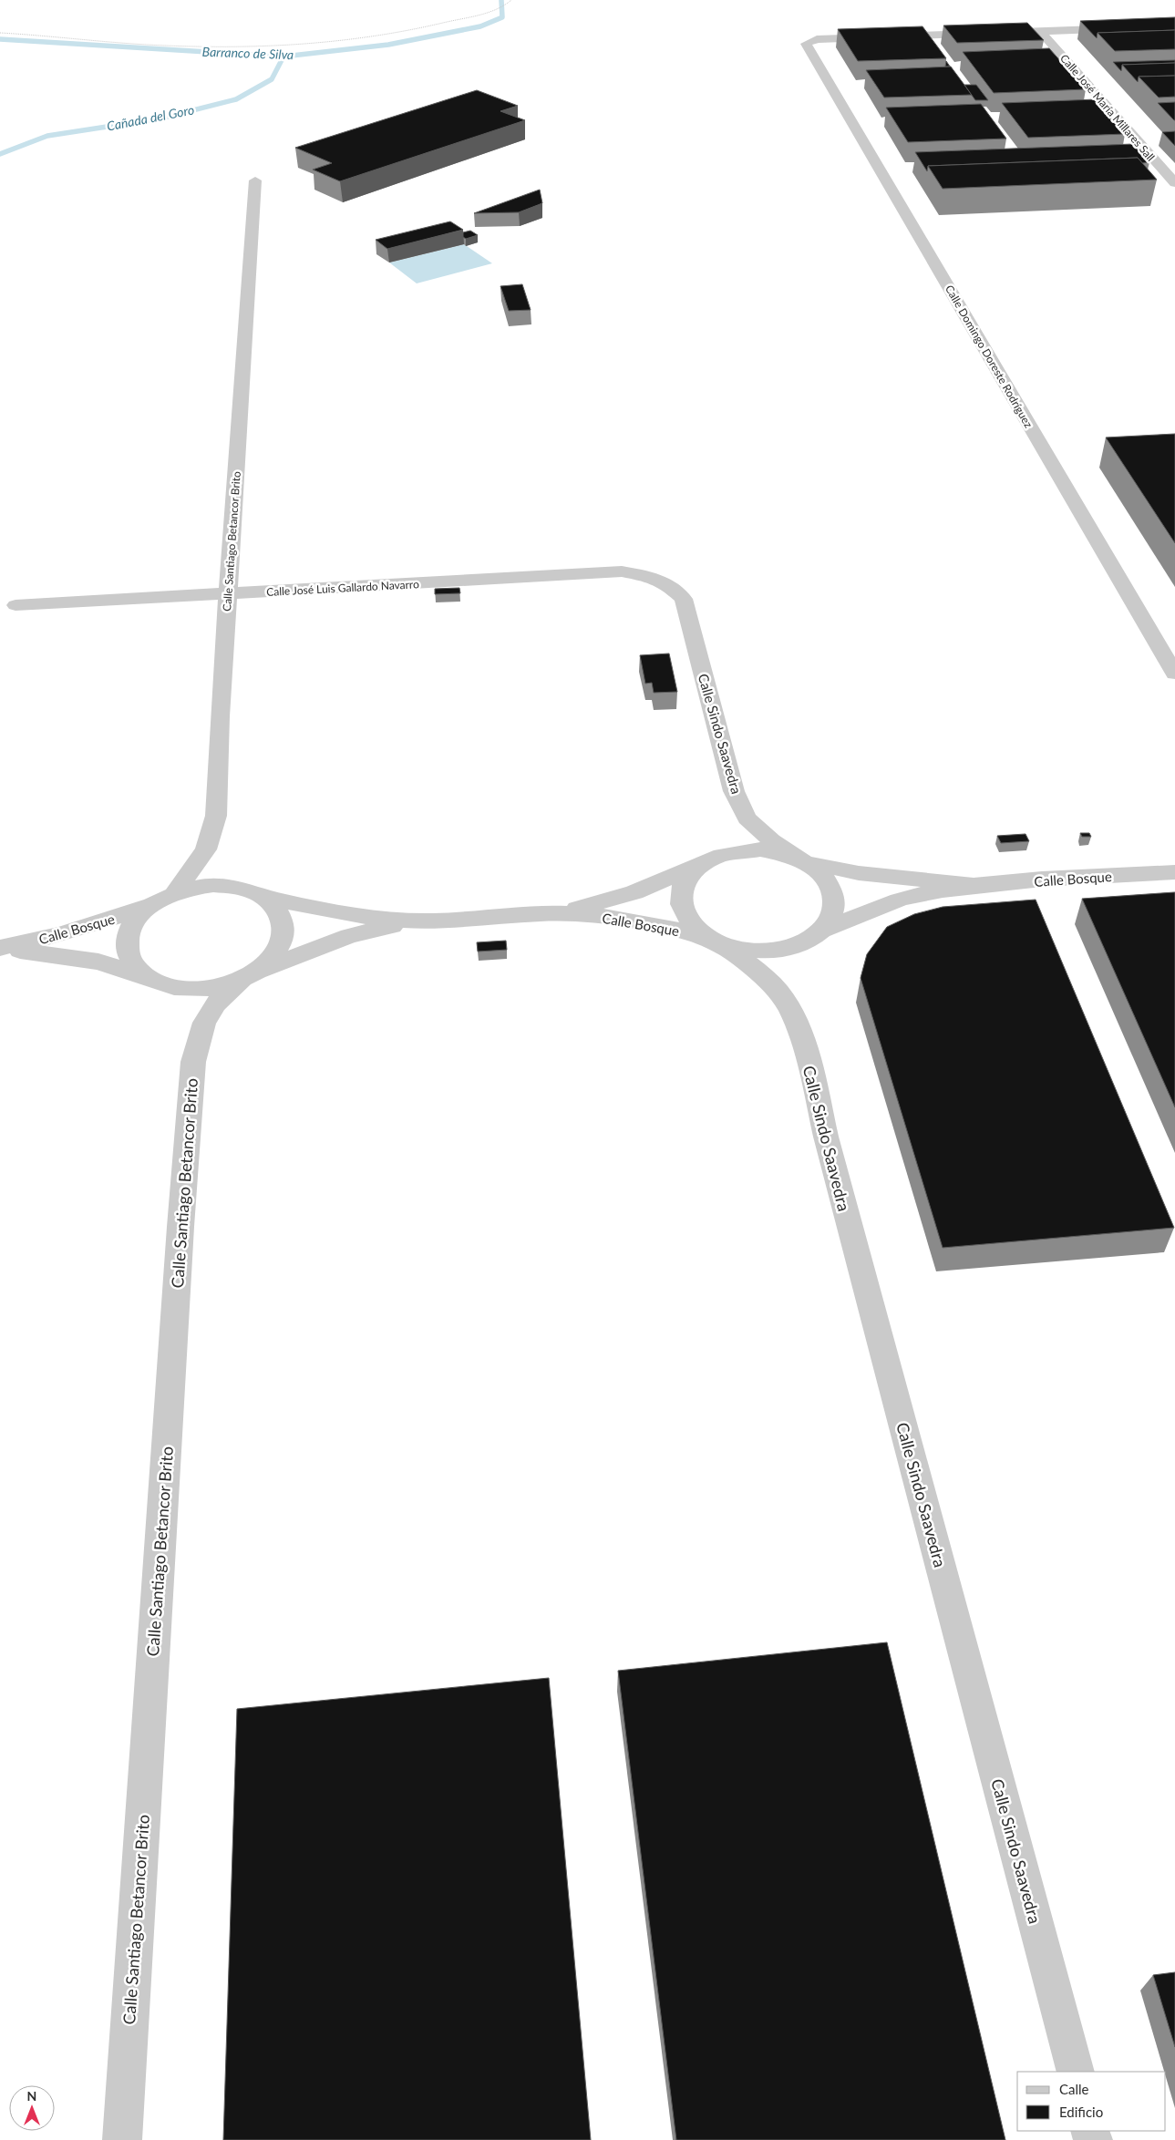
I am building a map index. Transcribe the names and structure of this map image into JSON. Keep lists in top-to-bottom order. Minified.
{"streets":{"street":["Calle José María Millares Sall","Calle Domingo Doreste Rodríguez","Calle Santiago Betancor Brito","Calle José Luis Gallardo Navarro","Calle Sindo Saavedra","Calle Bosque"]},"crossings":[["Calle José María Millares Sall","Calle Domingo Doreste Rodríguez"],["Calle Santiago Betancor Brito","Calle José Luis Gallardo Navarro"],["Calle Santiago Betancor Brito","Calle Bosque"],["Calle José Luis Gallardo Navarro","Calle Sindo Saavedra"],["Calle Sindo Saavedra","Calle Bosque"]],"water":["Barranco de Silva","Cañada del Goro"],"legend":["Calle","Edificio"],"north":"top"}
